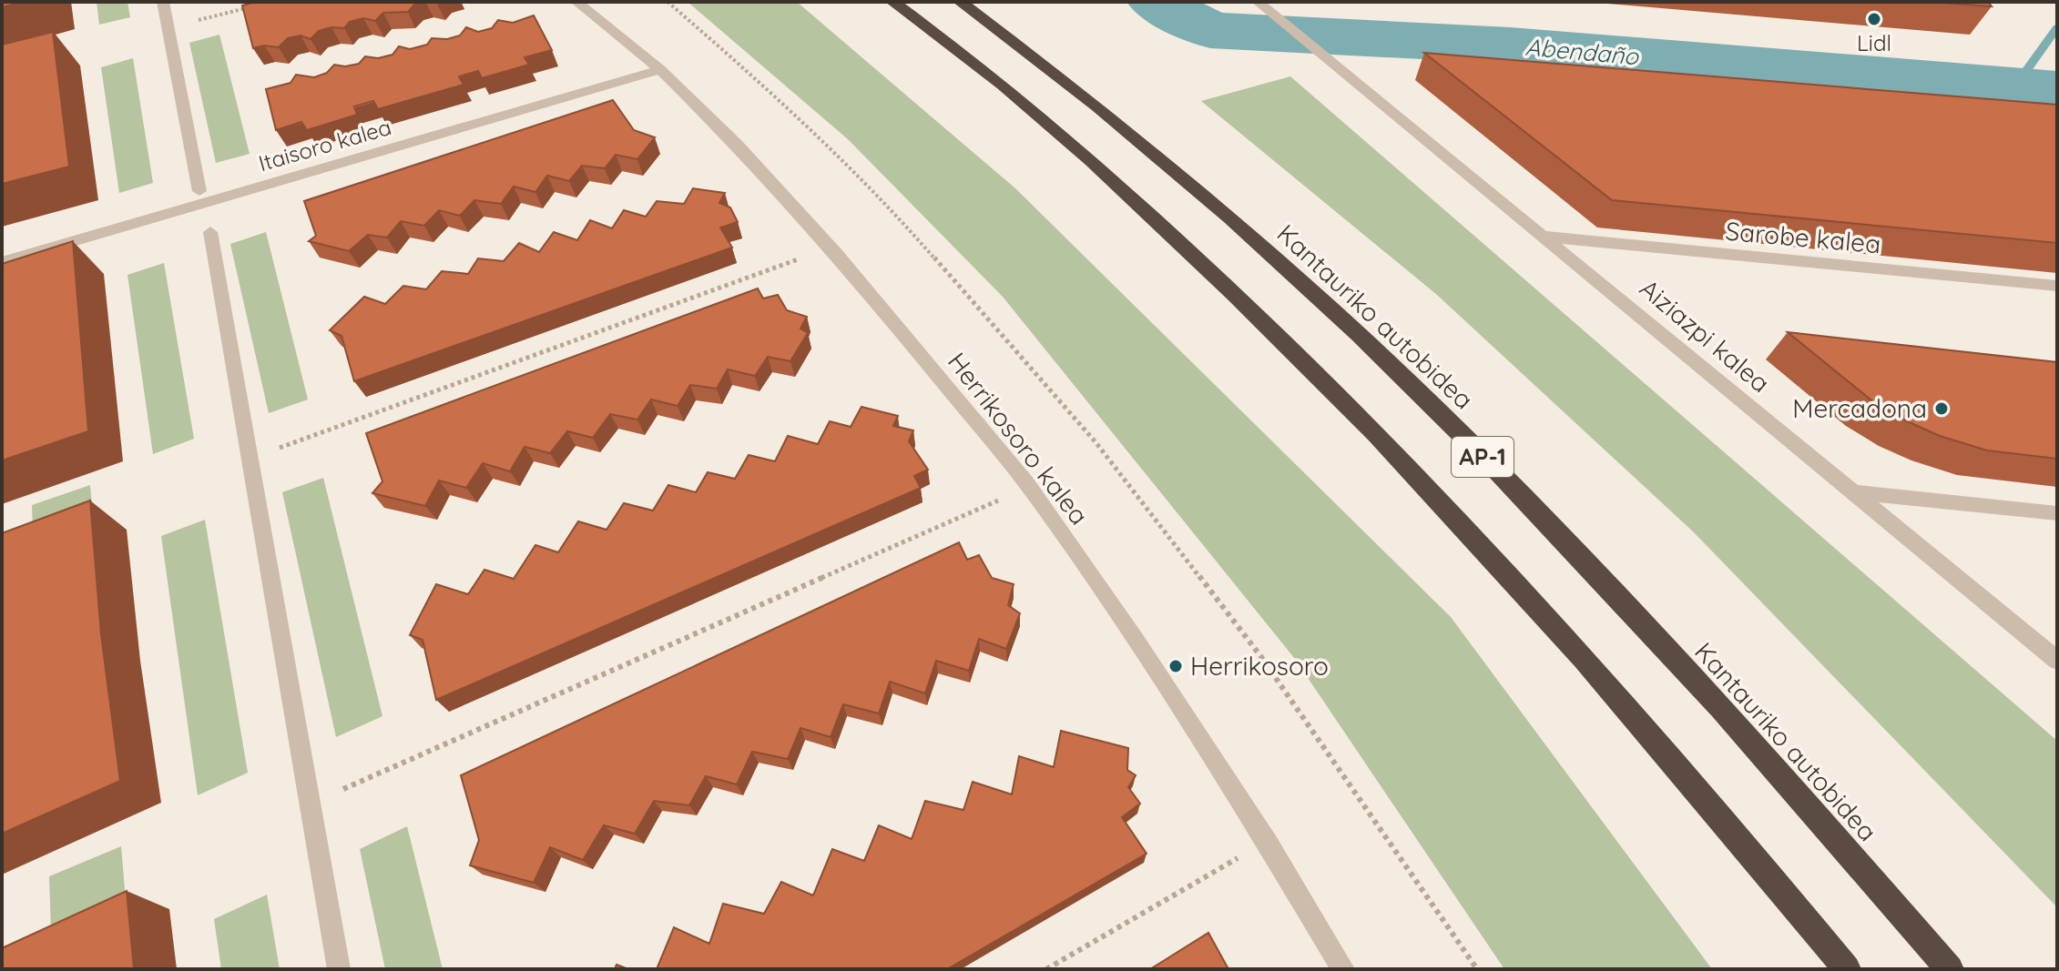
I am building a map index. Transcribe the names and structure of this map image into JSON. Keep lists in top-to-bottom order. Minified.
{"streets":{"highway":["Kantauriko autobidea","AP-1"],"street":["Itaisoro kalea","Sarobe kalea","Aiziazpi kalea","Herrikosoro kalea"]},"crossings":[["Itaisoro kalea","Herrikosoro kalea"],["Sarobe kalea","Aiziazpi kalea"]],"water":["Abendaño"],"places":["Lidl","Mercadona","Herrikosoro"]}
